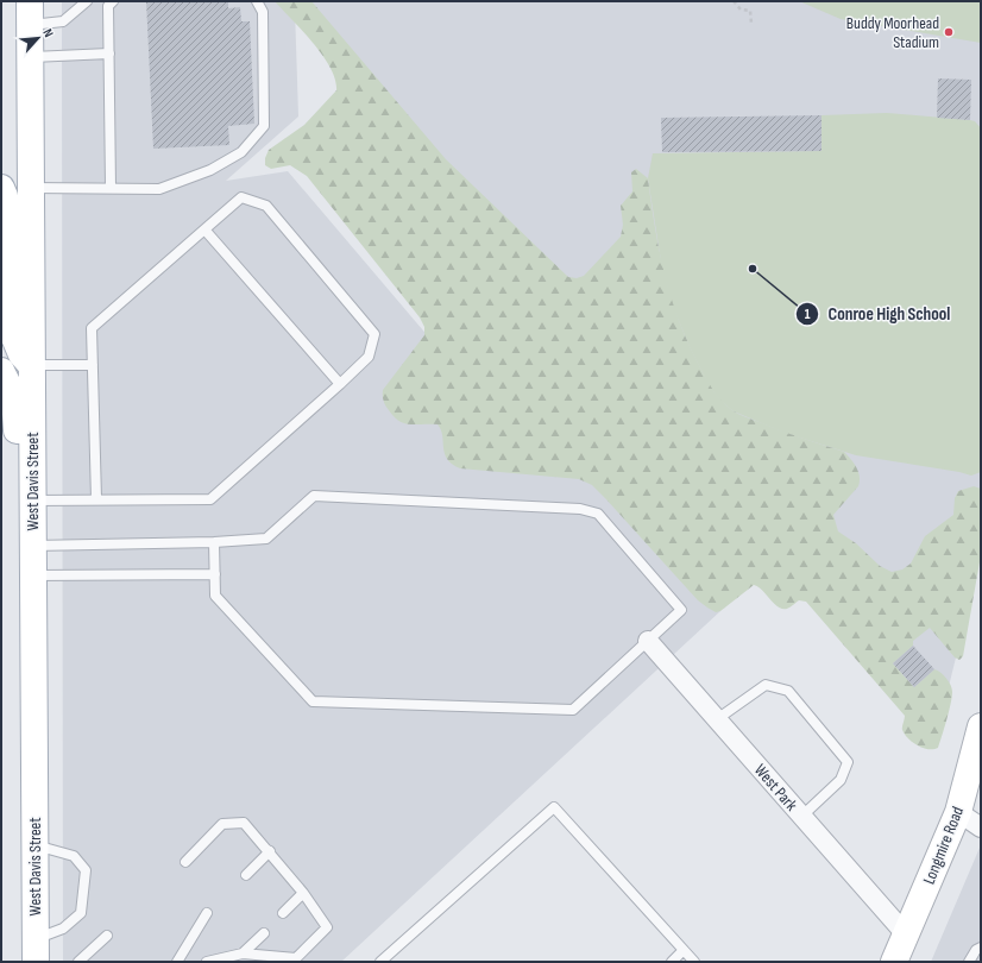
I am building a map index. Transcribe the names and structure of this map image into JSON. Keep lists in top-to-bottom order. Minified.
{"streets":{"main road":["West Davis Street","Longmire Road"],"street":["West Park"]},"crossings":[["West Park","Longmire Road"]],"places":["Buddy Moorhead Stadium","Conroe High School"],"north":"top right"}
